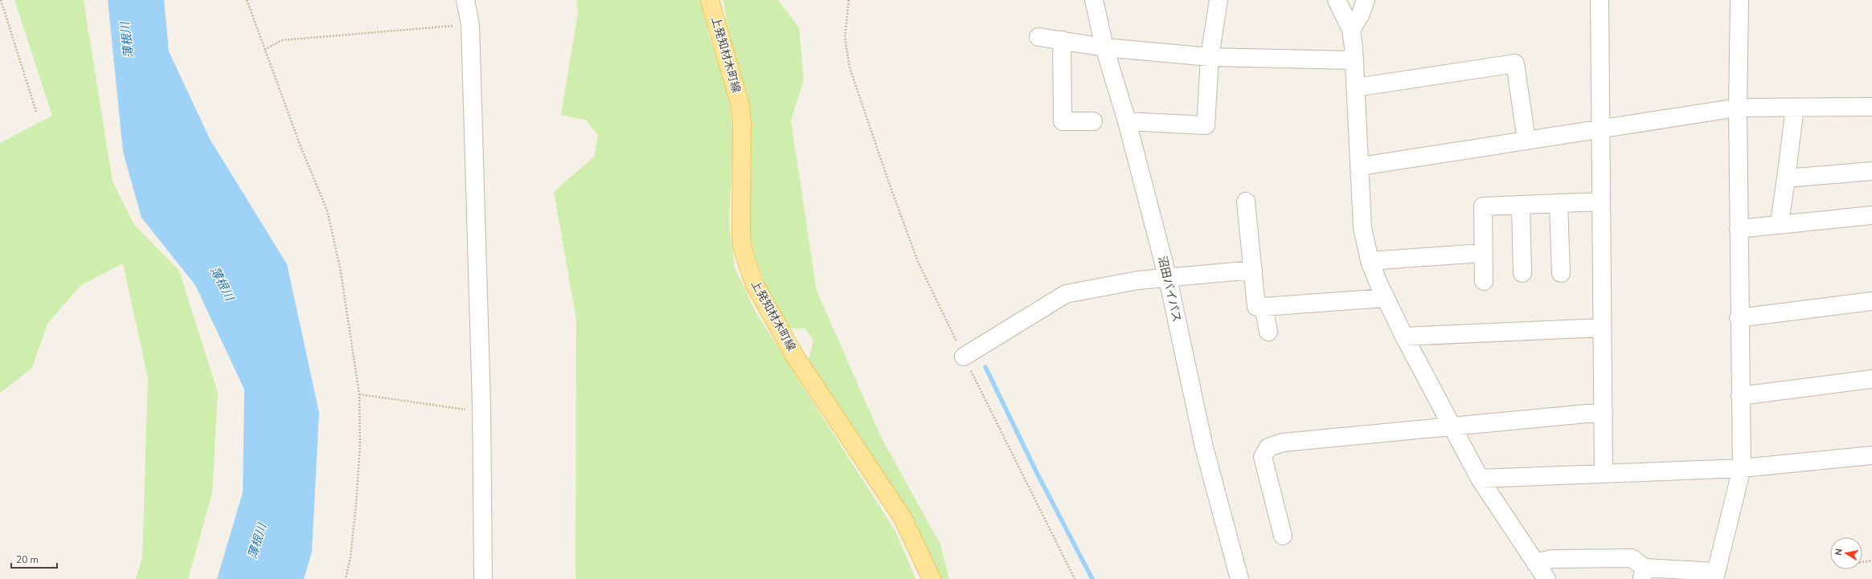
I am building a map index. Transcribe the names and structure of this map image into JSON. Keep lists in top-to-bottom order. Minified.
{"streets":{"main road":["上発知材木町線"],"street":["沼田バイパス"]},"water":["薄根川"],"scale_bar":"20 m","north":"left"}
